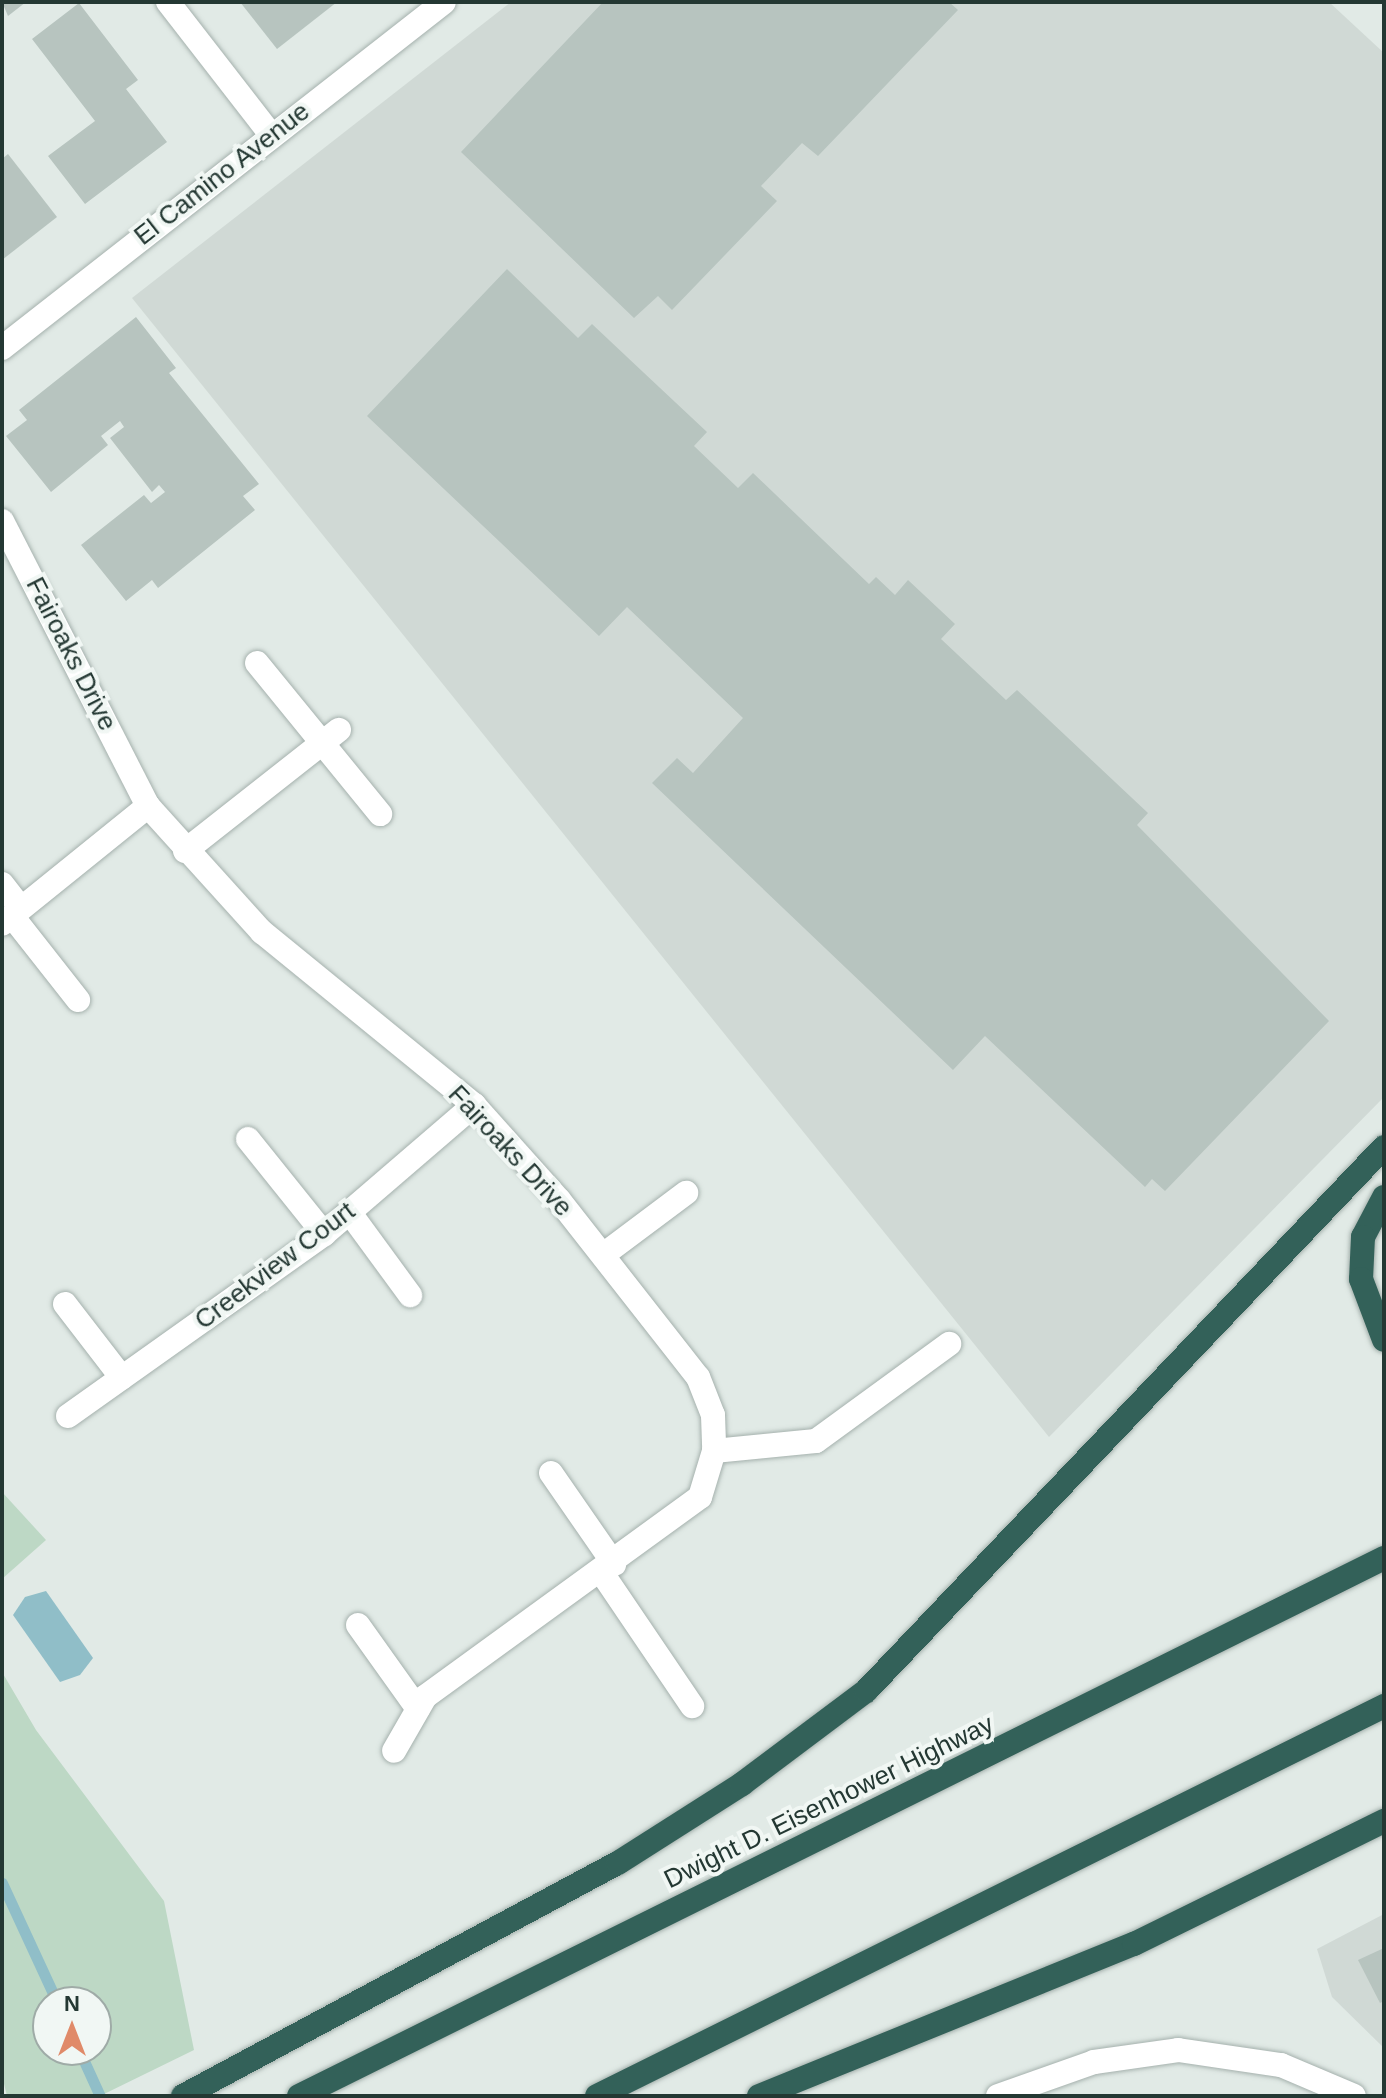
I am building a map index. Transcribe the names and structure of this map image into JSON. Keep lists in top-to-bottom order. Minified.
{"streets":{"highway":["Dwight D. Eisenhower Highway"],"street":["El Camino Avenue","Fairoaks Drive","Creekview Court"]},"crossings":[["Fairoaks Drive","Creekview Court"]],"north":"top"}
